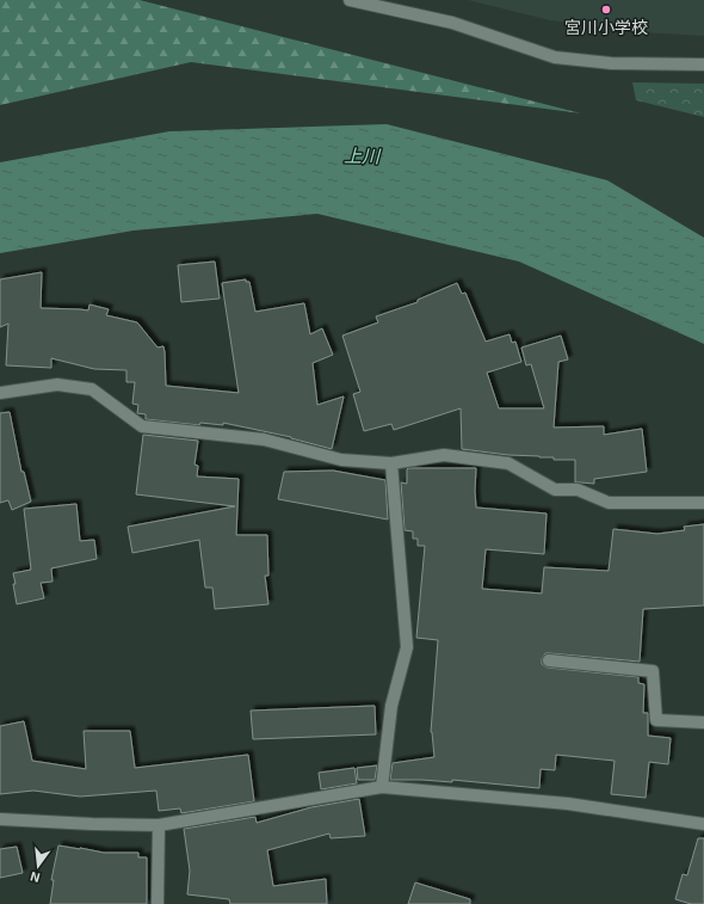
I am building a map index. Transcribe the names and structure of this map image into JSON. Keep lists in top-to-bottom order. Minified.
{"water":["上川"],"places":["宮川小学校"],"north":"bottom"}
